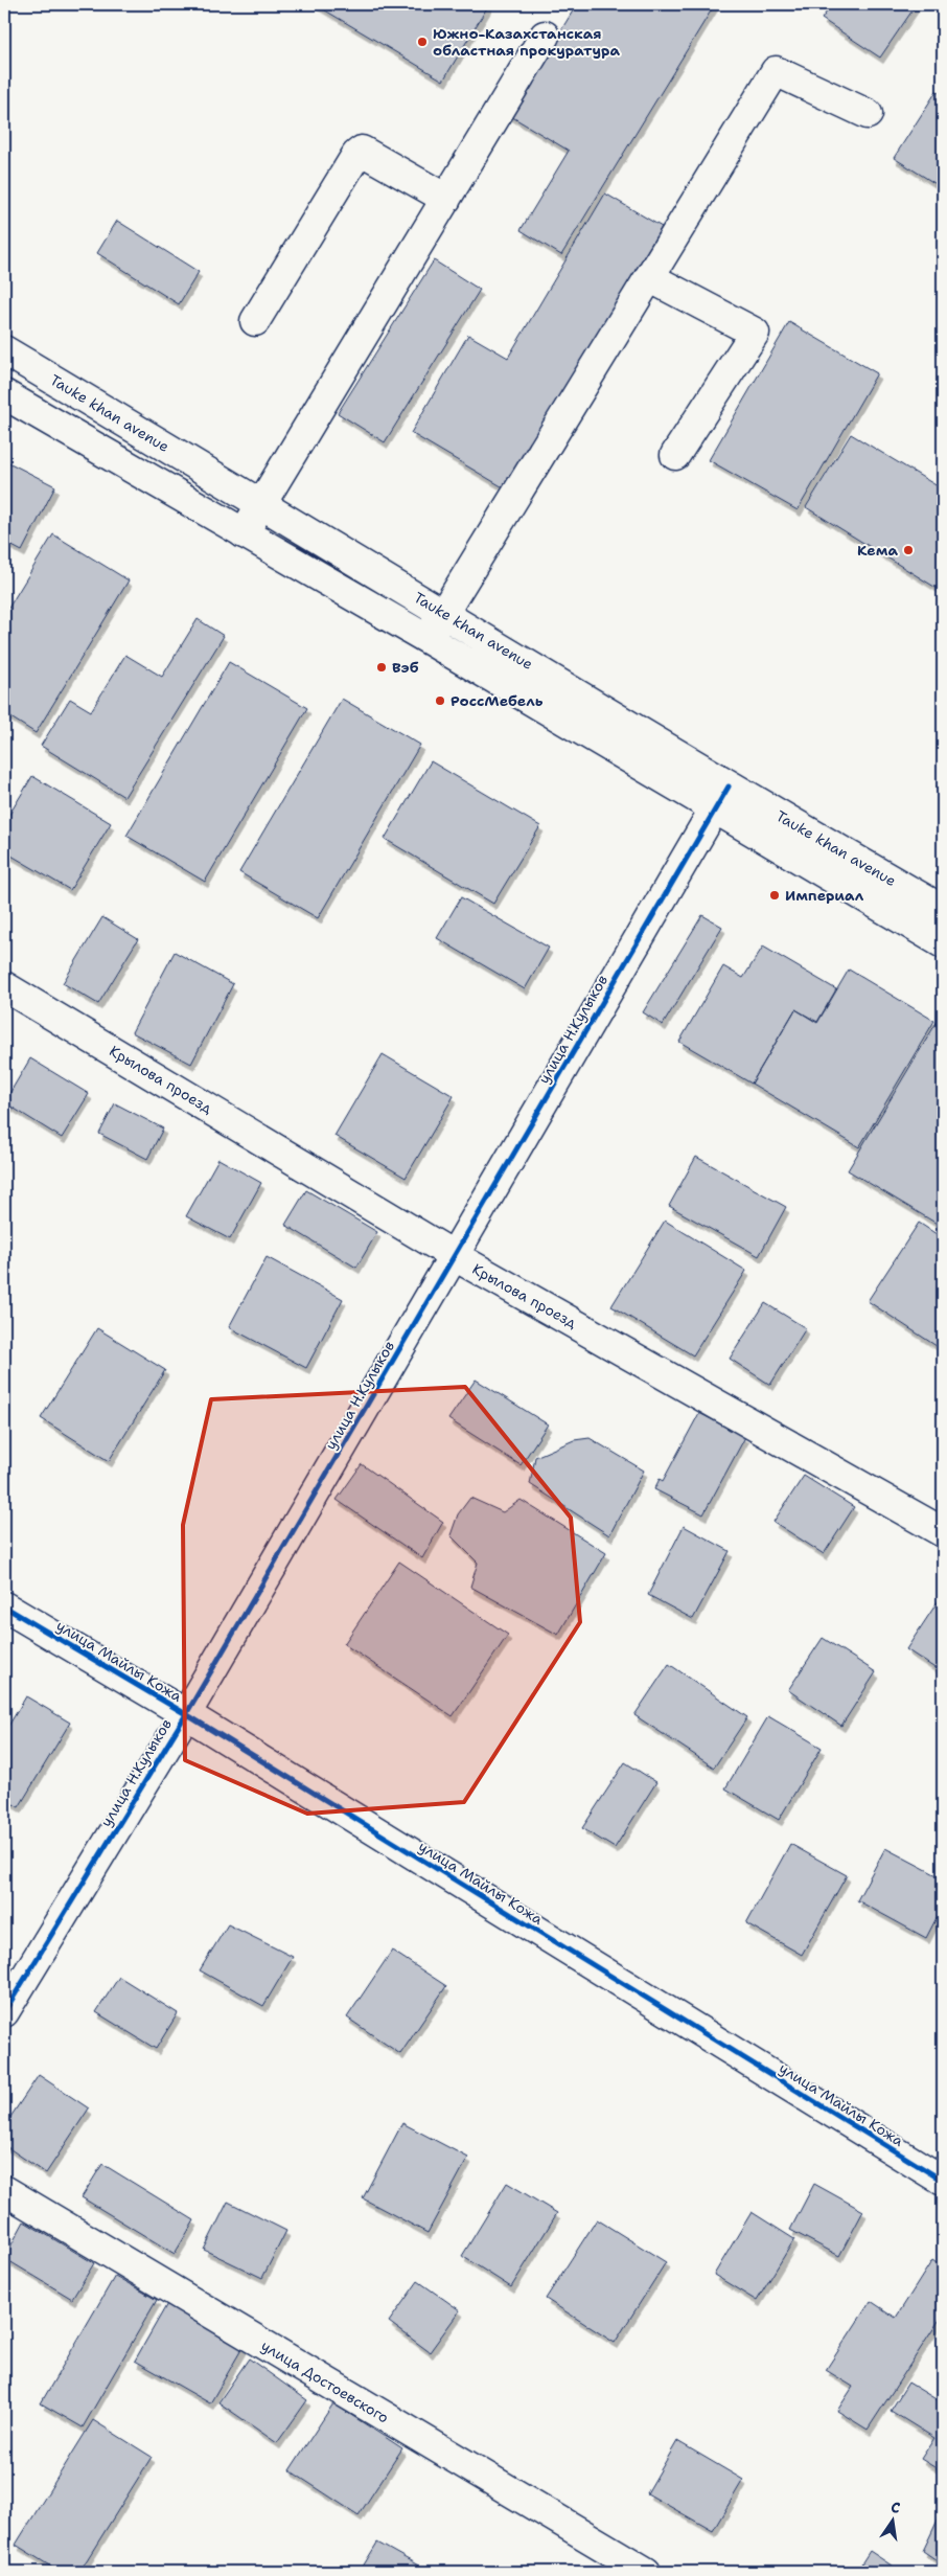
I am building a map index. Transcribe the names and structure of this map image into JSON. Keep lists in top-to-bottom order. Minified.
{"streets":{"street":["Tauke khan avenue","улица Н.Кулыков","Крылова проезд","улица Майлы Кожа","улица Достоевского"]},"crossings":[["Tauke khan avenue","улица Н.Кулыков"],["улица Н.Кулыков","Крылова проезд"],["улица Н.Кулыков","улица Майлы Кожа"]],"places":["Южно-Казахстанская областная прокуратура","Кема","Вэб","РоссМебель","Империал"],"north":"top"}
